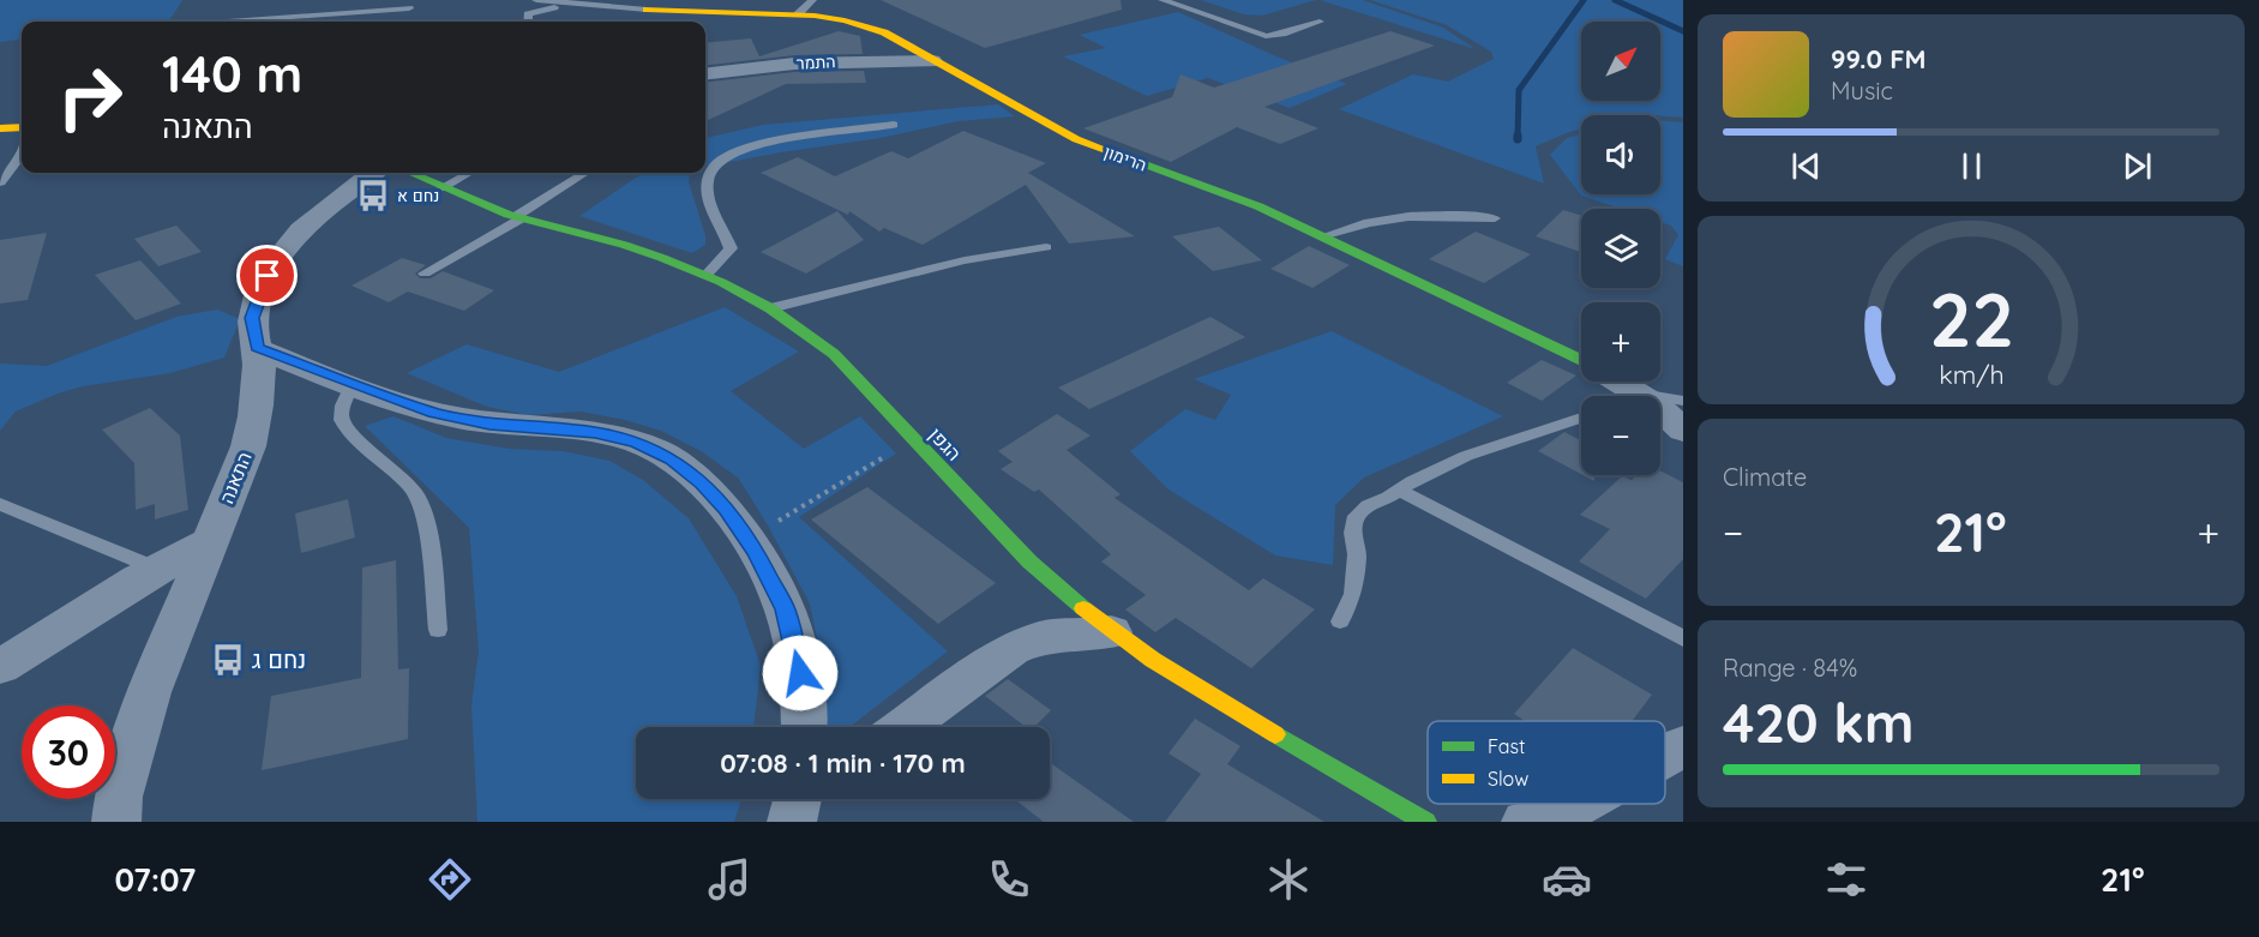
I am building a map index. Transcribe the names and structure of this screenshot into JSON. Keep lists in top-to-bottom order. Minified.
{"streets":{"street":["התמר","הרימון","הגפן","התאנה"]},"crossings":[["התמר","הרימון"]],"places":{"bus stop":["נחם א","נחם ג"]},"legend":["Fast","Slow"],"north":"top right","page":{"map_buttons":["+","−"],"turn":["140 m","התאנה"],"song":["99.0 FM","Music"],"tile":["Climate",["Range · 84%","420 km"]],"heat":["−","21°","+"],"limit":"30","trip":"07:08 · 1 min · 170 m","tabs":["07:07","21°"],"gauge":["22","km/h"]}}
